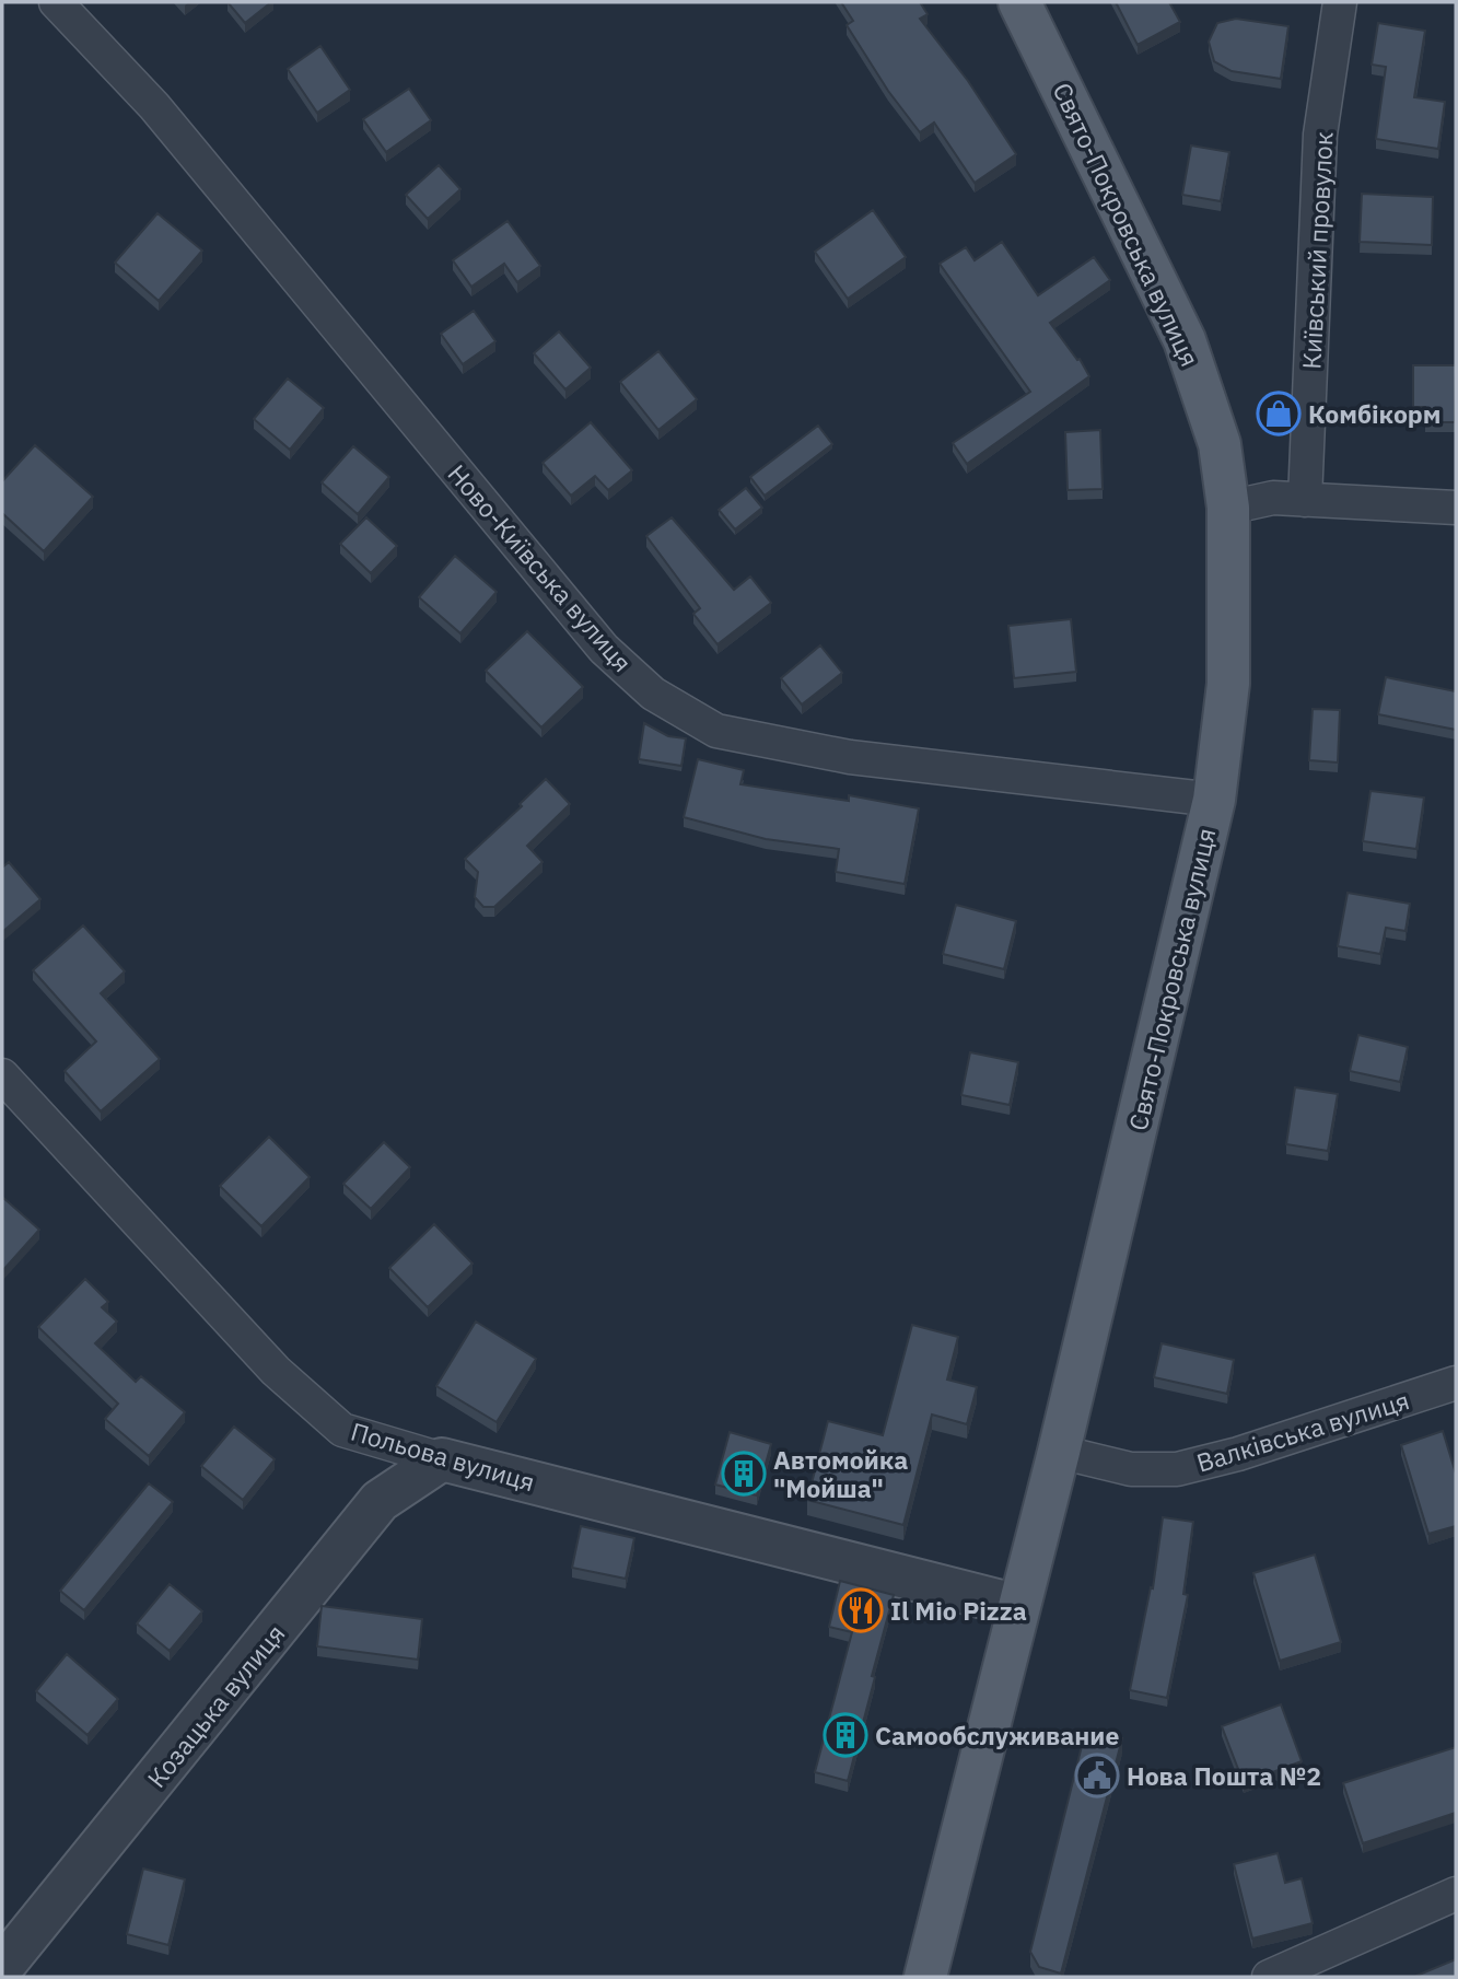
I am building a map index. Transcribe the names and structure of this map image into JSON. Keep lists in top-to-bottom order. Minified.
{"streets":{"main road":["Свято-Покровська вулиця"],"street":["Київський провулок","Ново-Київська вулиця","Валківська вулиця","Польова вулиця","Козацька вулиця"]},"crossings":[["Свято-Покровська вулиця","Ново-Київська вулиця"],["Свято-Покровська вулиця","Валківська вулиця"],["Свято-Покровська вулиця","Польова вулиця"],["Польова вулиця","Козацька вулиця"]],"places":{"shop":["Комбікорм"],"building":["Автомойка \"Мойша\"","Самообслуживание"],"restaurant":["Il Mio Pizza"],"public building":["Нова Пошта №2"]}}
